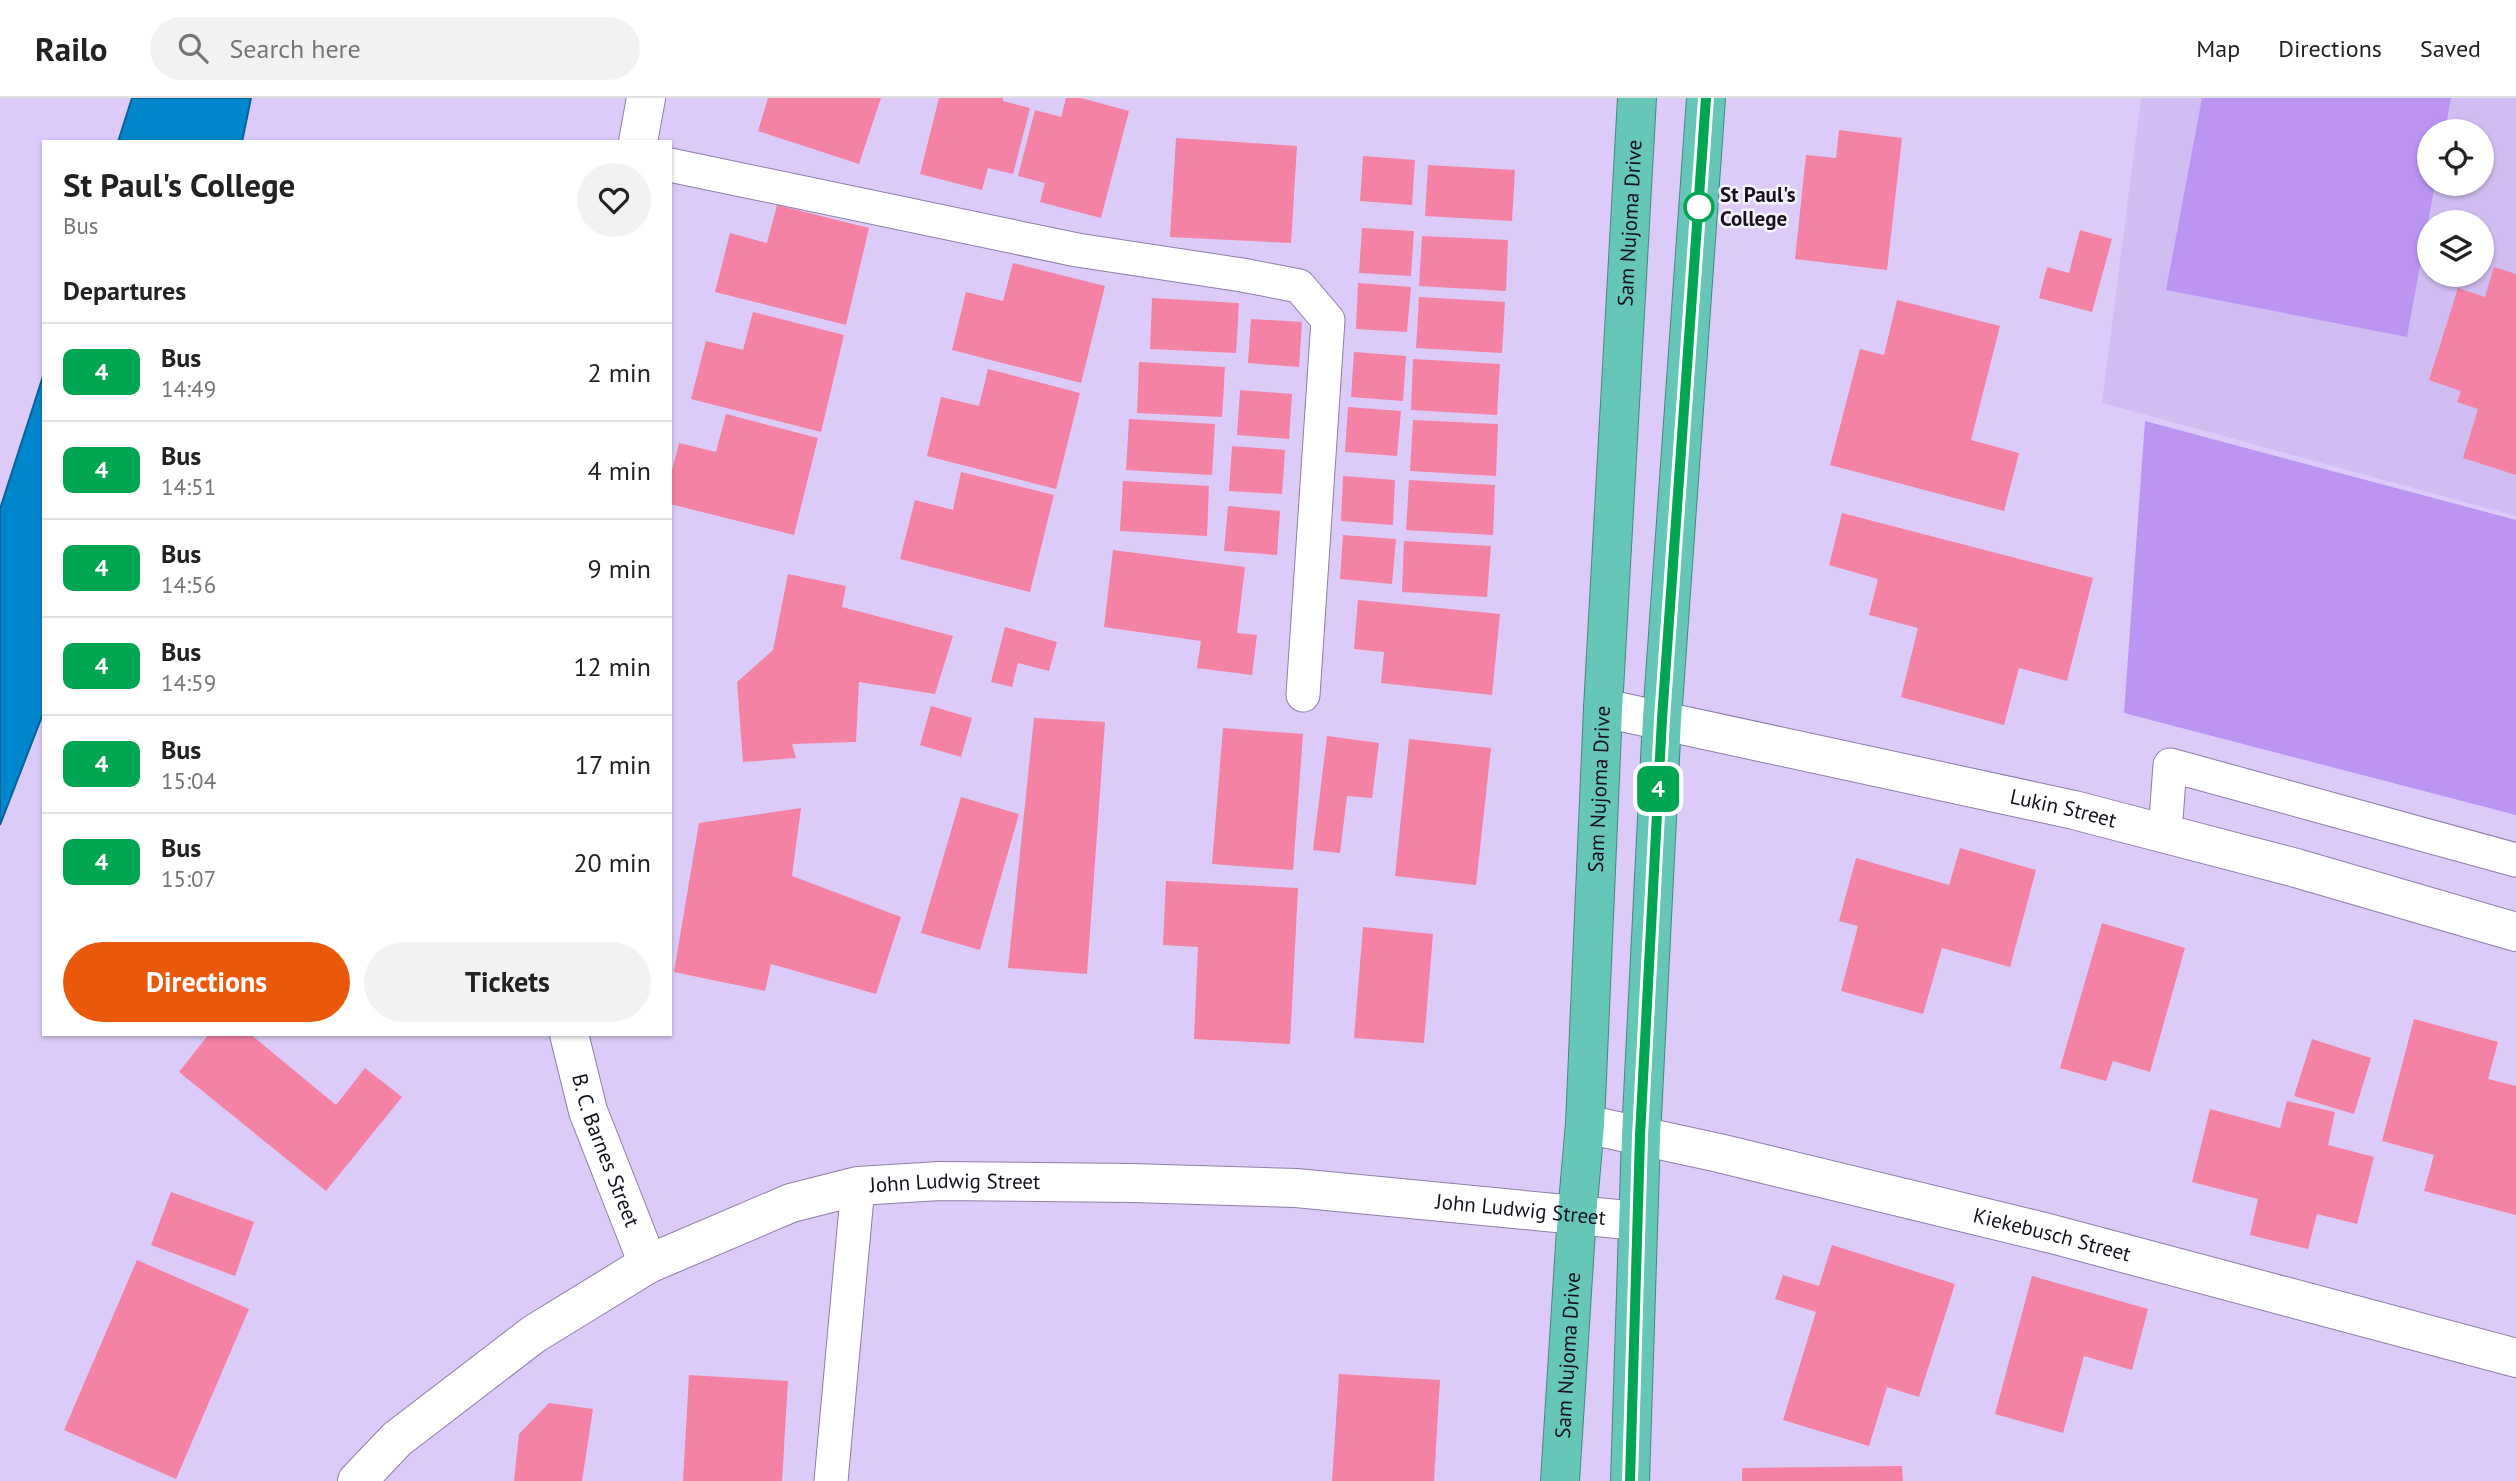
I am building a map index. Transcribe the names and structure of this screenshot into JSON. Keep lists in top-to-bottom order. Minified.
{"streets":{"highway":["Sam Nujoma Drive"],"street":["Lukin Street","B. C. Barnes Street","John Ludwig Street","Kiekebusch Street"]},"crossings":[["Sam Nujoma Drive","Lukin Street"],["Sam Nujoma Drive","John Ludwig Street"],["Sam Nujoma Drive","Kiekebusch Street"],["B. C. Barnes Street","John Ludwig Street"]],"places":["St Paul's College"],"lines":["bus line 4"],"page":{"header":"Railo","search":"Search here","nav":["Map","Directions","Saved"],"on_map":"4","heading":[["St Paul's College","Bus"],"Departures"],"list":[{"mark":"4","name":"Bus","note":"14:49","value":"2 min"},{"mark":"4","name":"Bus","note":"14:51","value":"4 min"},{"mark":"4","name":"Bus","note":"14:56","value":"9 min"},{"mark":"4","name":"Bus","note":"14:59","value":"12 min"},{"mark":"4","name":"Bus","note":"15:04","value":"17 min"},{"mark":"4","name":"Bus","note":"15:07","value":"20 min"}],"buttons":["Directions","Tickets"]}}
